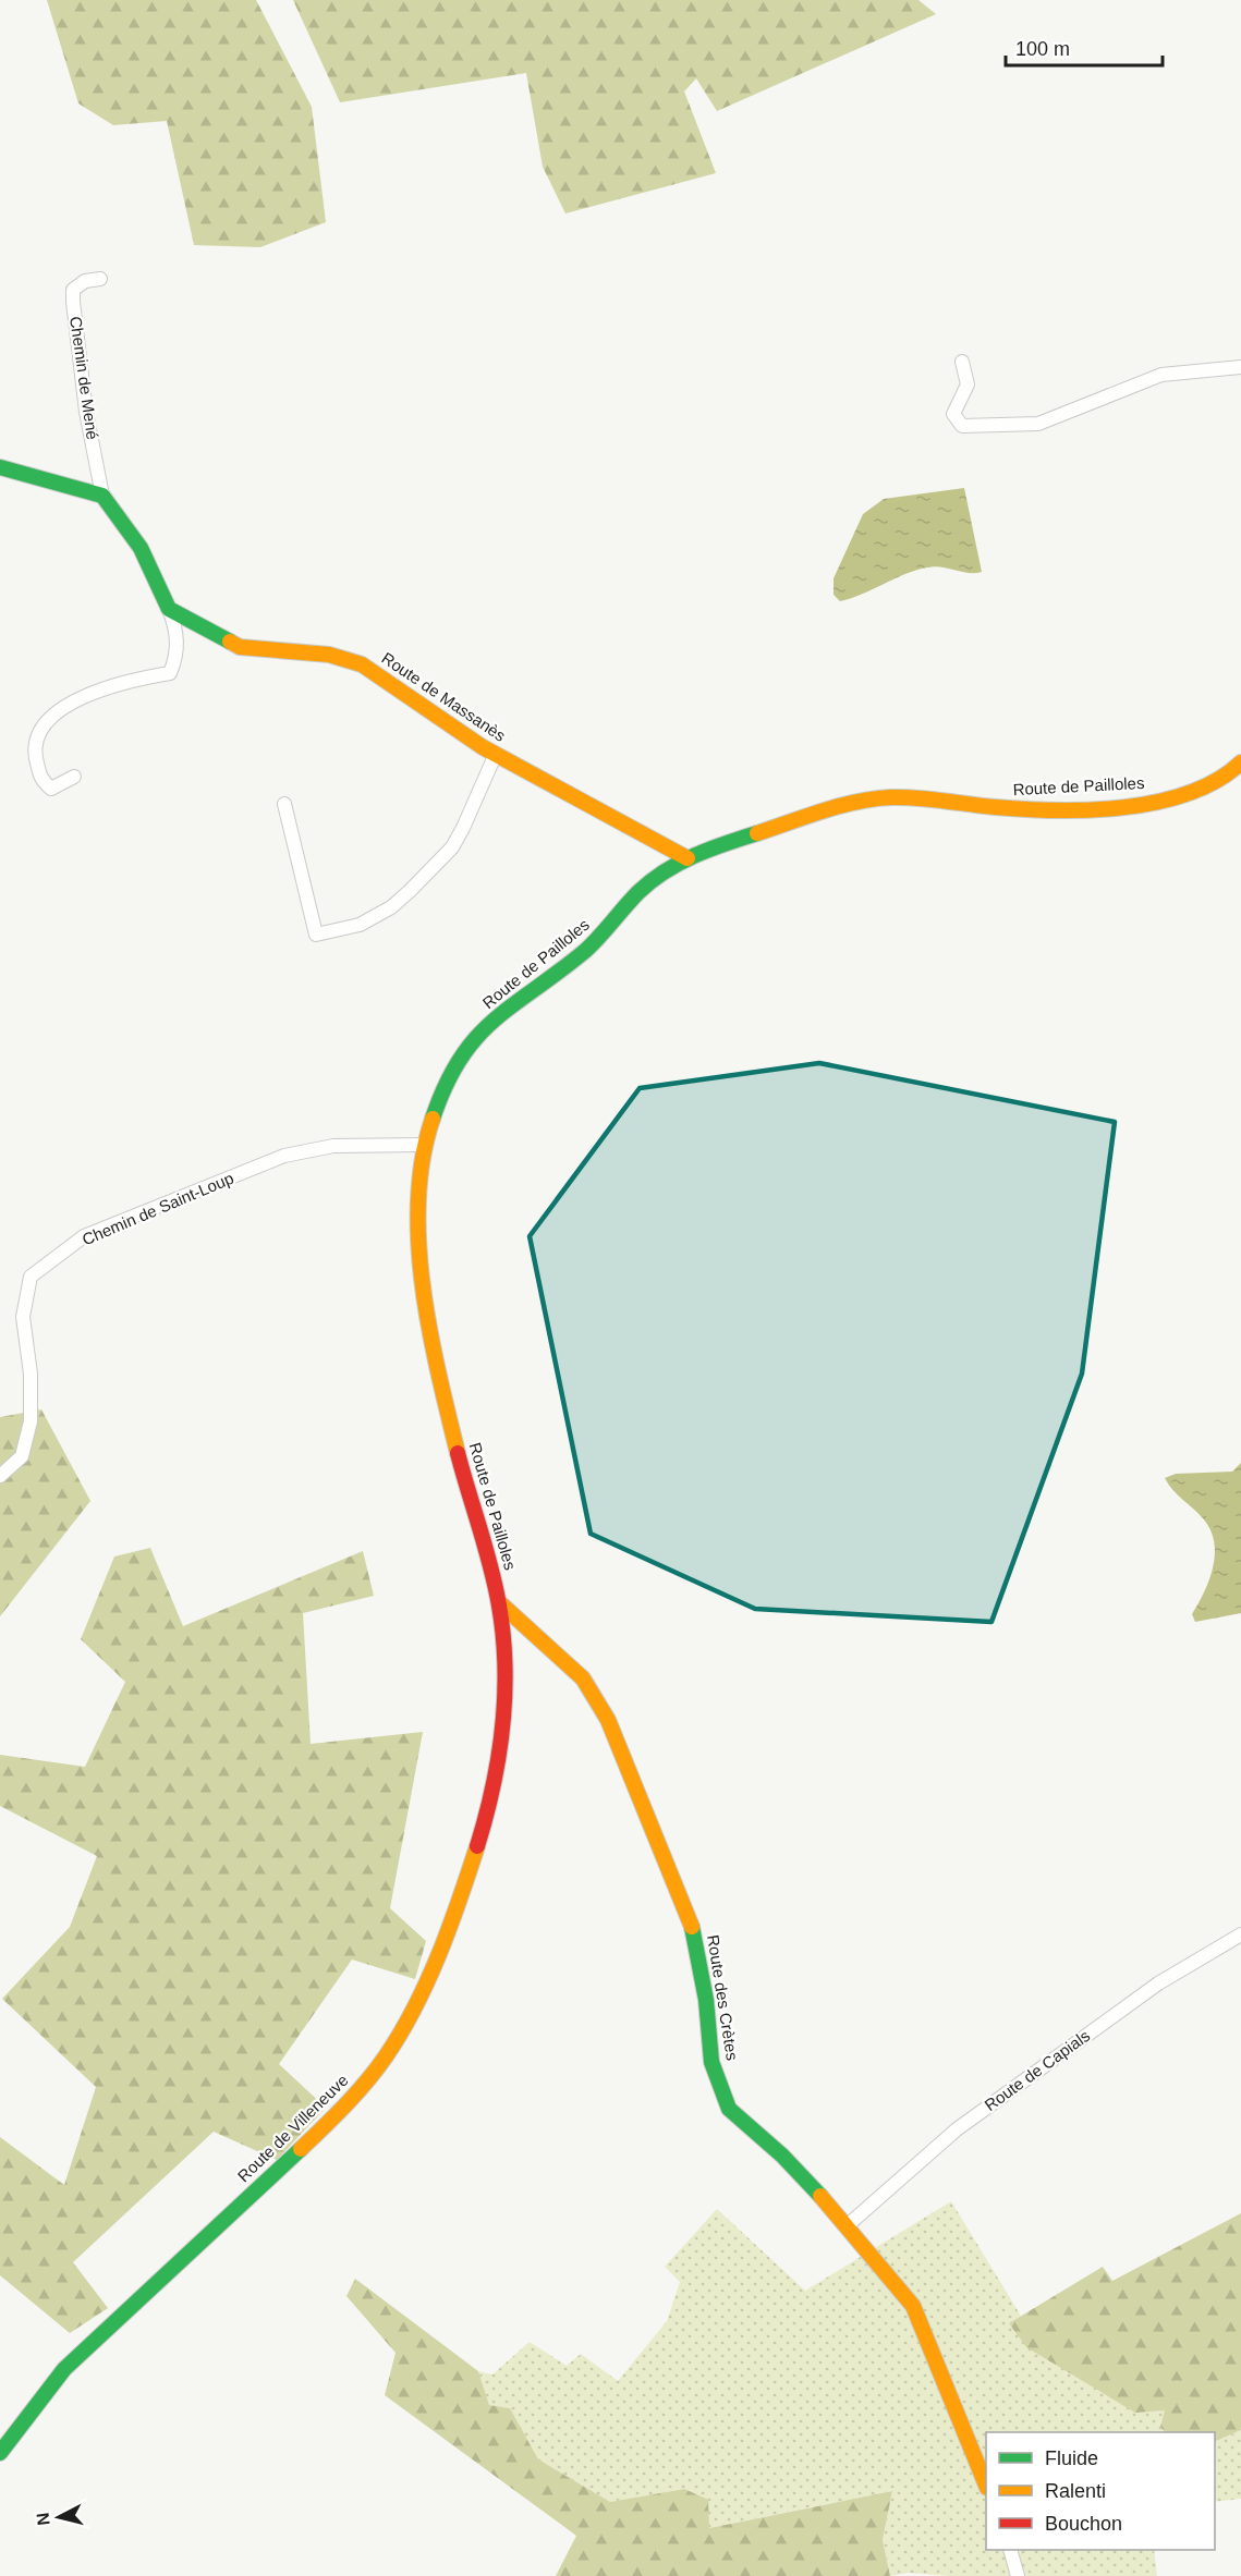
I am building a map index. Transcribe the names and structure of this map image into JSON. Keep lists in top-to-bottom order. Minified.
{"streets":{"street":["Chemin de Mené","Route de Massanès","Route de Pailloles","Chemin de Saint-Loup","Route des Crètes","Route de Capials","Route de Villeneuve"]},"crossings":[["Route de Massanès","Route de Pailloles"],["Route de Pailloles","Chemin de Saint-Loup"],["Route de Pailloles","Route des Crètes"],["Route de Pailloles","Route de Villeneuve"],["Route des Crètes","Route de Capials"],["Route des Crètes","Route de Villeneuve"]],"legend":["Fluide","Ralenti","Bouchon"],"scale_bar":"100 m","north":"left"}
